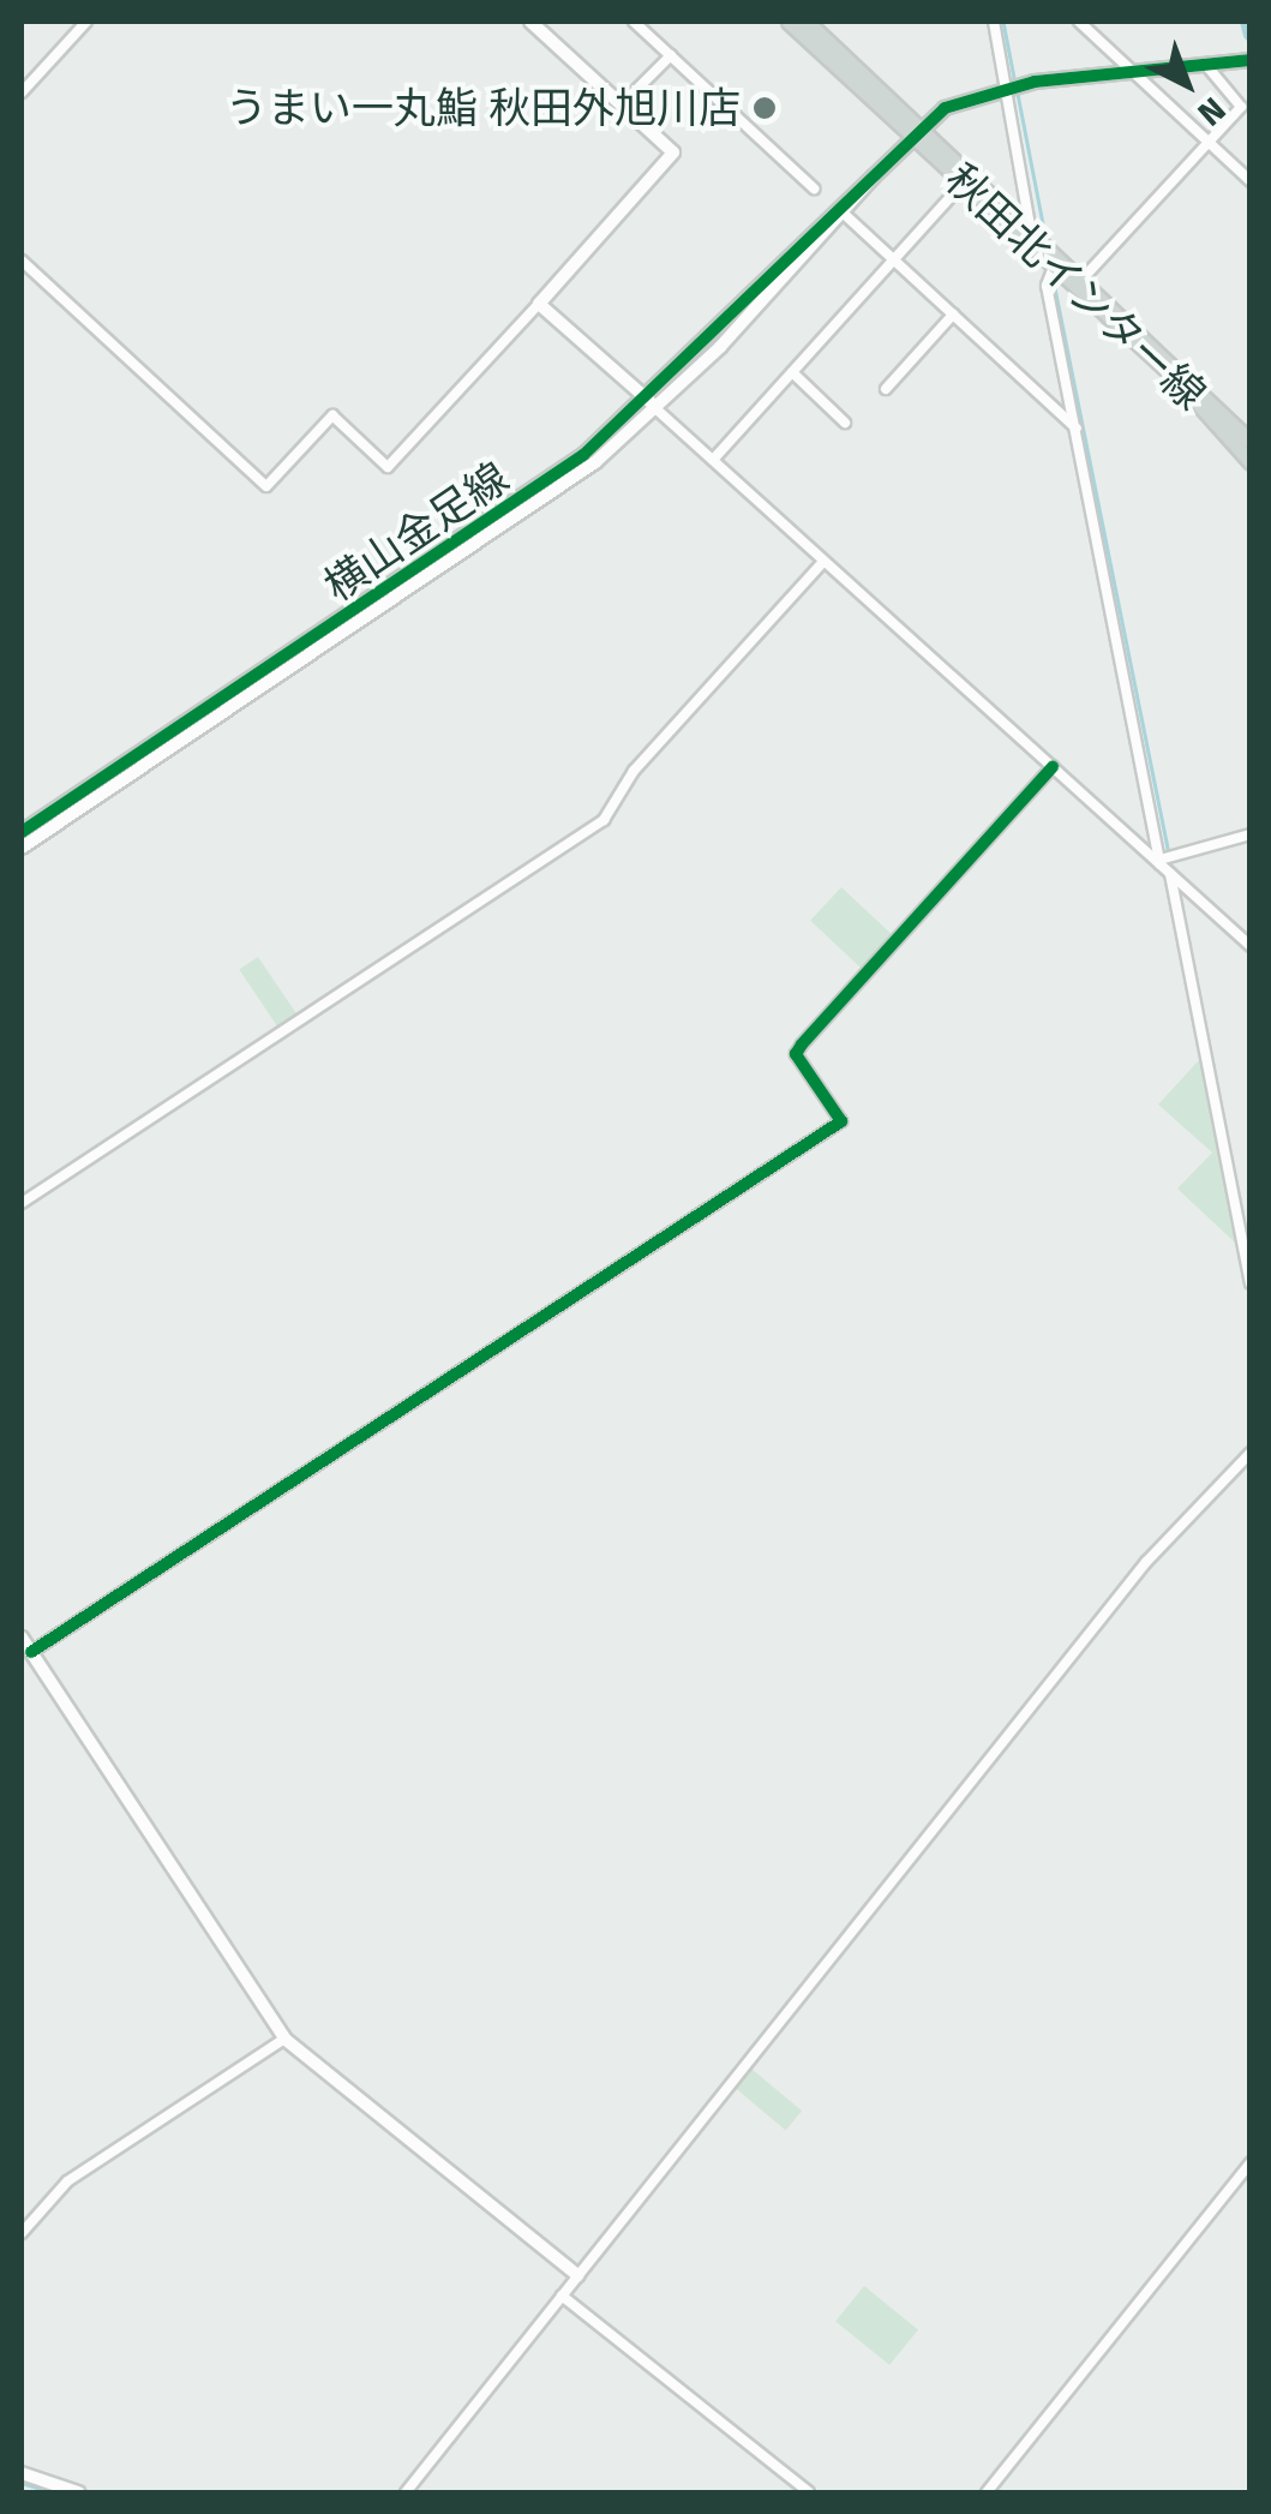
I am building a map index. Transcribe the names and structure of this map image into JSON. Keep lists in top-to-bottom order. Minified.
{"streets":{"main road":["秋田北インター線"],"street":["横山金足線"]},"crossings":[["秋田北インター線","横山金足線"]],"places":["うまい一丸鮨 秋田外旭川店"],"north":"bottom right"}
